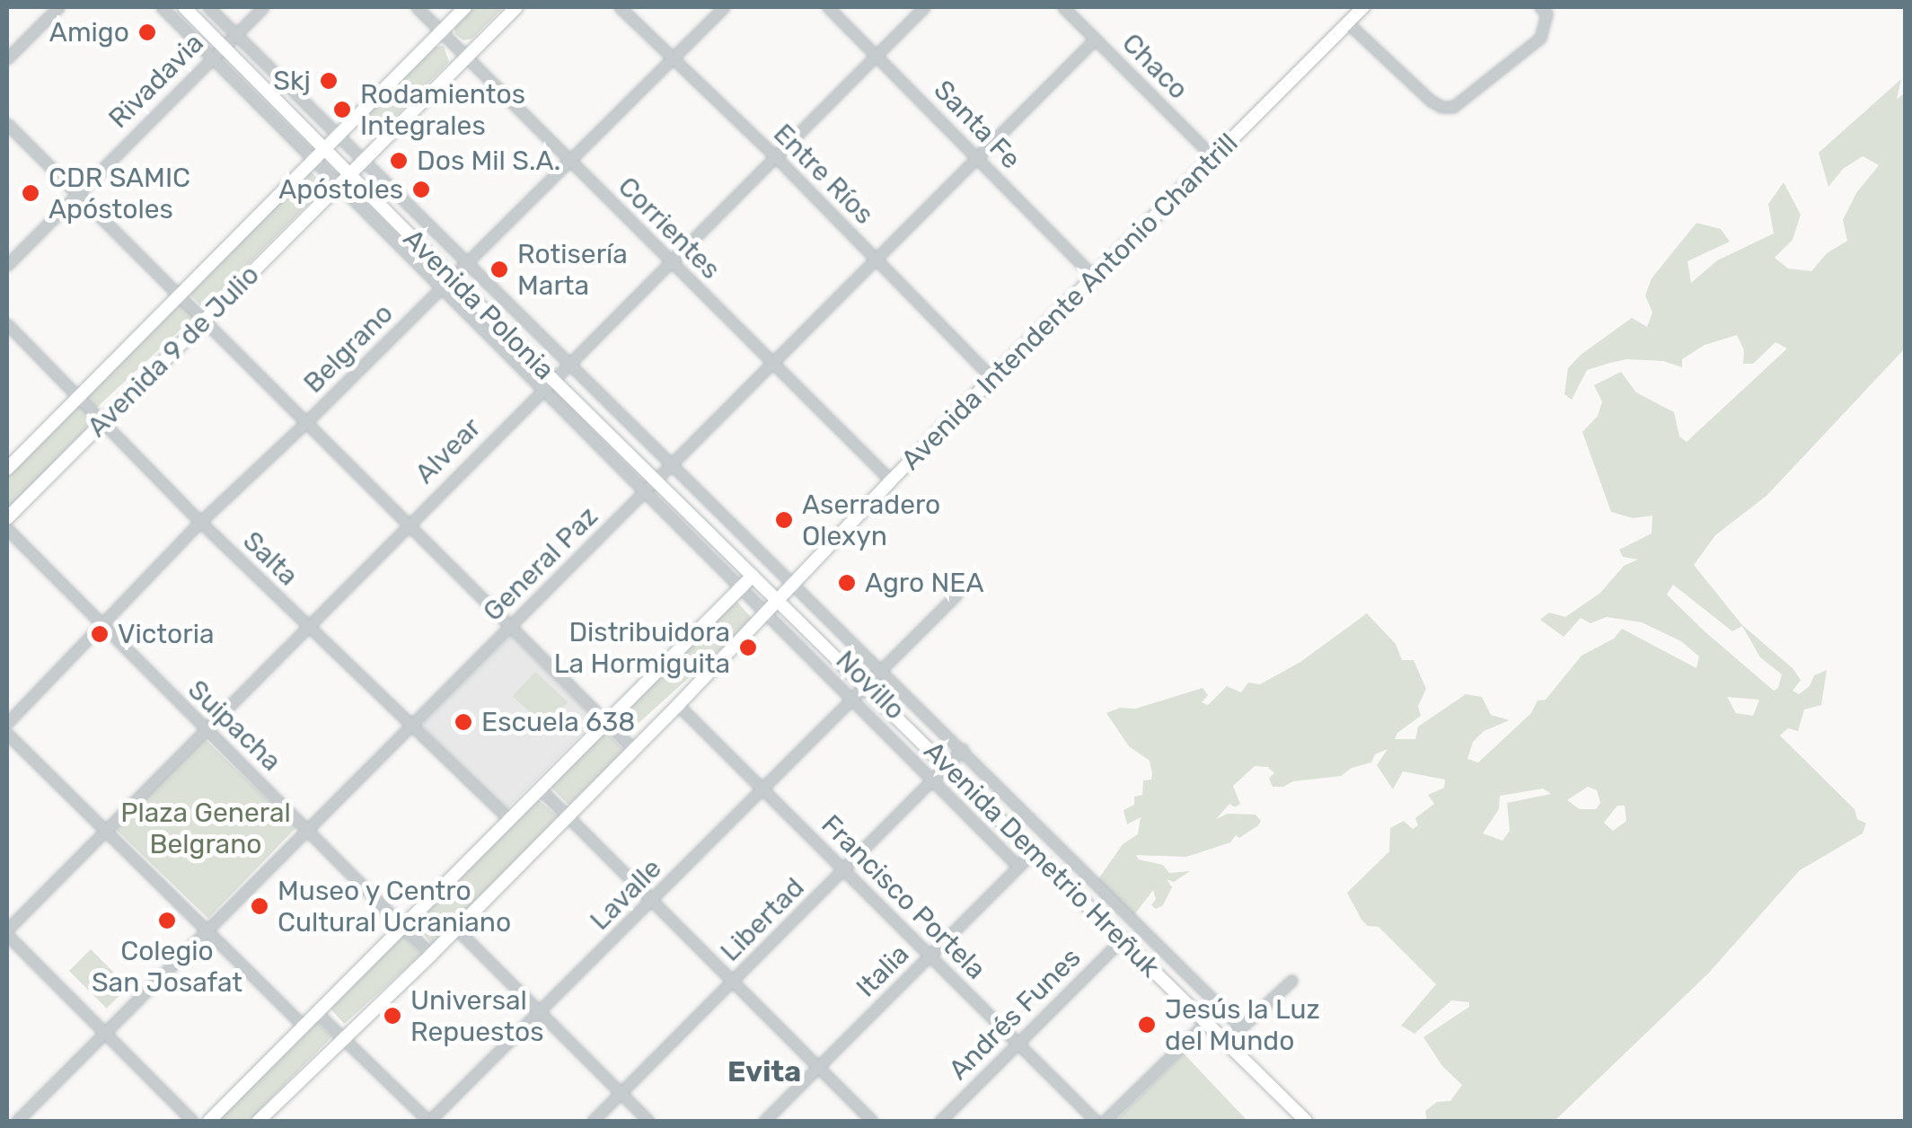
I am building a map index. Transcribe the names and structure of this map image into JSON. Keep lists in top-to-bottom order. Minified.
{"streets":{"main road":["Avenida Intendente Antonio Chantrill","Avenida Polonia","Avenida 9 de Julio","Avenida Demetrio Hreñuk"],"street":["Chaco","Rivadavia","Santa Fe","Entre Ríos","Corrientes","Belgrano","Alvear","Salta","General Paz","Novillo","Suipacha","Lavalle","Francisco Portela","Libertad","Italia","Andrés Funes"]},"crossings":[["Chaco","Avenida Intendente Antonio Chantrill"],["Chaco","General Paz"],["Rivadavia","Avenida Polonia"],["Santa Fe","Avenida Intendente Antonio Chantrill"],["Santa Fe","Alvear"],["Santa Fe","General Paz"],["Entre Ríos","Avenida Intendente Antonio Chantrill"],["Entre Ríos","Belgrano"],["Entre Ríos","Alvear"],["Entre Ríos","General Paz"],["Corrientes","Avenida Intendente Antonio Chantrill"],["Corrientes","Belgrano"],["Corrientes","Avenida 9 de Julio"],["Corrientes","Alvear"],["Corrientes","General Paz"],["Avenida Intendente Antonio Chantrill","Avenida Polonia"],["Avenida Intendente Antonio Chantrill","Novillo"],["Avenida Intendente Antonio Chantrill","Suipacha"],["Avenida Intendente Antonio Chantrill","Avenida Demetrio Hreñuk"],["Avenida Intendente Antonio Chantrill","Francisco Portela"],["Avenida Polonia","Belgrano"],["Avenida Polonia","Avenida 9 de Julio"],["Avenida Polonia","Alvear"],["Avenida Polonia","General Paz"],["Avenida Polonia","Novillo"],["Avenida Polonia","Avenida Demetrio Hreñuk"],["Belgrano","Salta"],["Belgrano","Suipacha"],["Avenida 9 de Julio","Salta"],["Alvear","Salta"],["Alvear","Suipacha"],["Salta","General Paz"],["General Paz","Suipacha"],["Novillo","Lavalle"],["Novillo","Libertad"],["Novillo","Italia"],["Avenida Demetrio Hreñuk","Lavalle"],["Avenida Demetrio Hreñuk","Libertad"],["Avenida Demetrio Hreñuk","Italia"],["Avenida Demetrio Hreñuk","Andrés Funes"],["Lavalle","Francisco Portela"],["Francisco Portela","Libertad"],["Francisco Portela","Italia"],["Francisco Portela","Andrés Funes"]],"districts":["Evita"],"parks":["Plaza General Belgrano"],"places":["Amigo","Skj","Rodamientos Integrales","Dos Mil S.A.","Apóstoles","CDR SAMIC Apóstoles","Rotisería Marta","Aserradero Olexyn","Agro NEA","Victoria","Distribuidora La Hormiguita","Escuela 638","Museo y Centro Cultural Ucraniano","Colegio San Josafat","Universal Repuestos","Jesús la Luz del Mundo"]}
